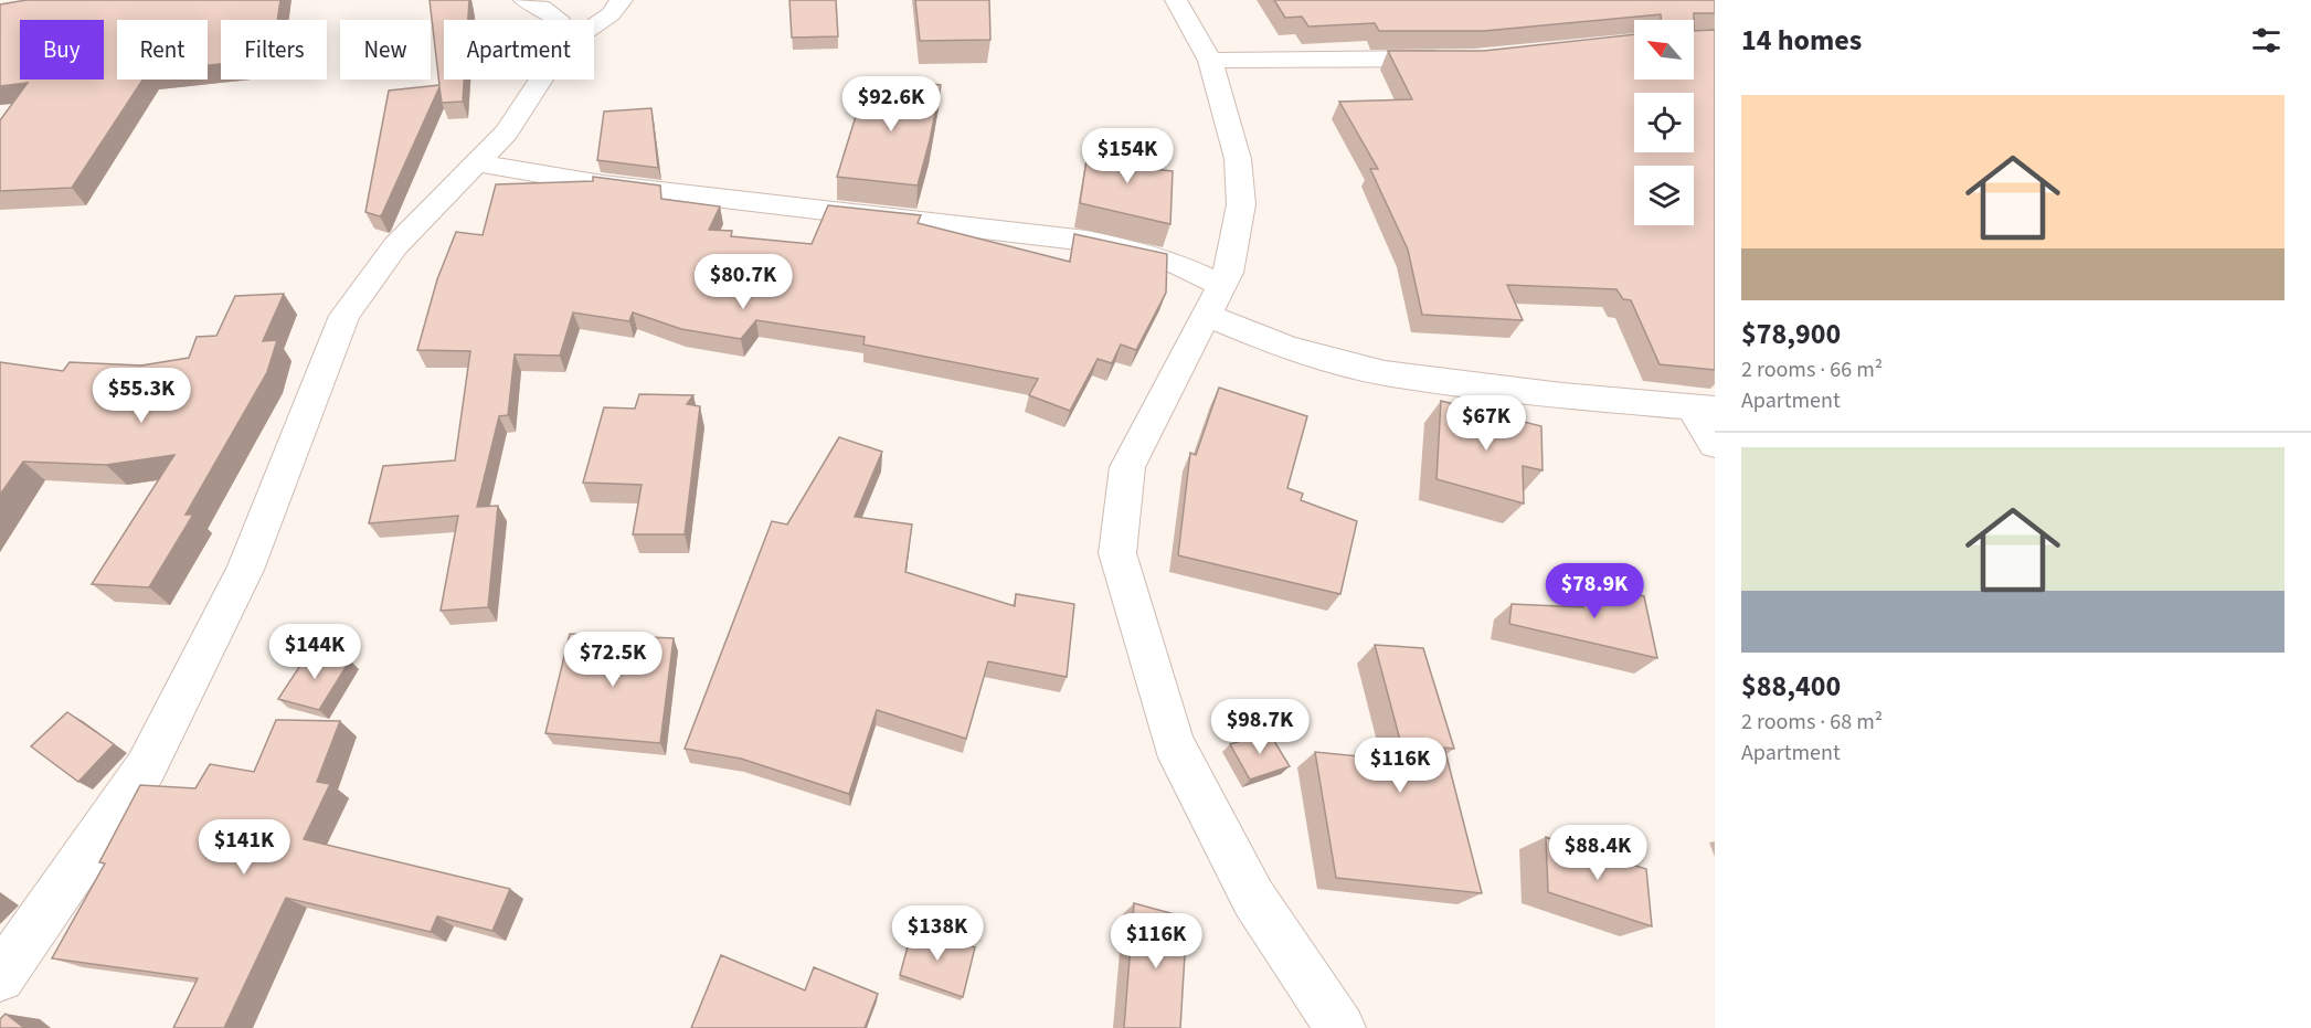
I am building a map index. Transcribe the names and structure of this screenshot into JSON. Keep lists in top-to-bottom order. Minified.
{"north":"top left","page":{"heading":"14 homes","chip":["Buy","Rent","Filters","New","Apartment"],"price":["$92.6K","$154K","$80.7K","$55.3K","$67K","$78.9K","$144K","$72.5K","$98.7K","$116K","$141K","$88.4K","$138K","$116K"],"list":[{"name":"$78,900","note":"2 rooms · 66 m² · Apartment"},{"name":"$88,400","note":"2 rooms · 68 m² · Apartment"}]}}
